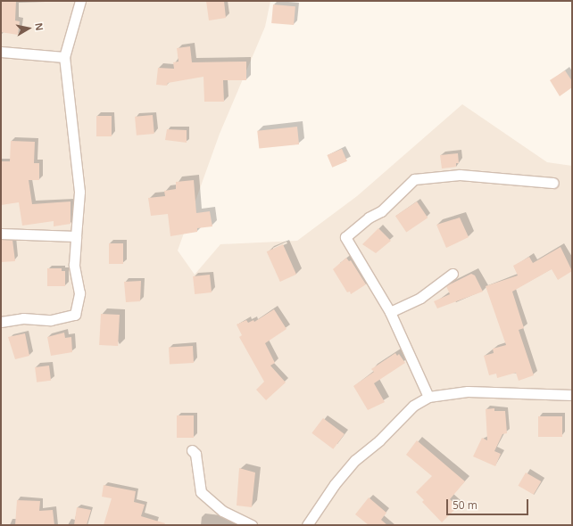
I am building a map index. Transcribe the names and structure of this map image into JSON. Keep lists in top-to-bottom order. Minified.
{"scale_bar":"50 m","north":"right"}
